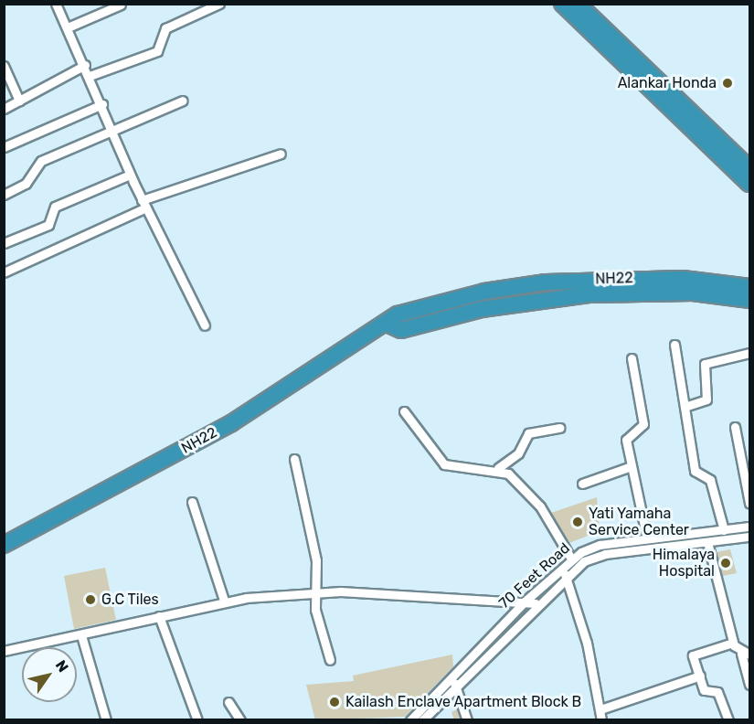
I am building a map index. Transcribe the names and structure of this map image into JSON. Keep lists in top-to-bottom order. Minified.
{"streets":{"highway":["NH22"],"street":["70 Feet Road"]},"places":["Alankar Honda","Yati Yamaha Service Center","Himalaya Hospital","G.C Tiles","Kailash Enclave Apartment Block B"],"north":"top right"}
